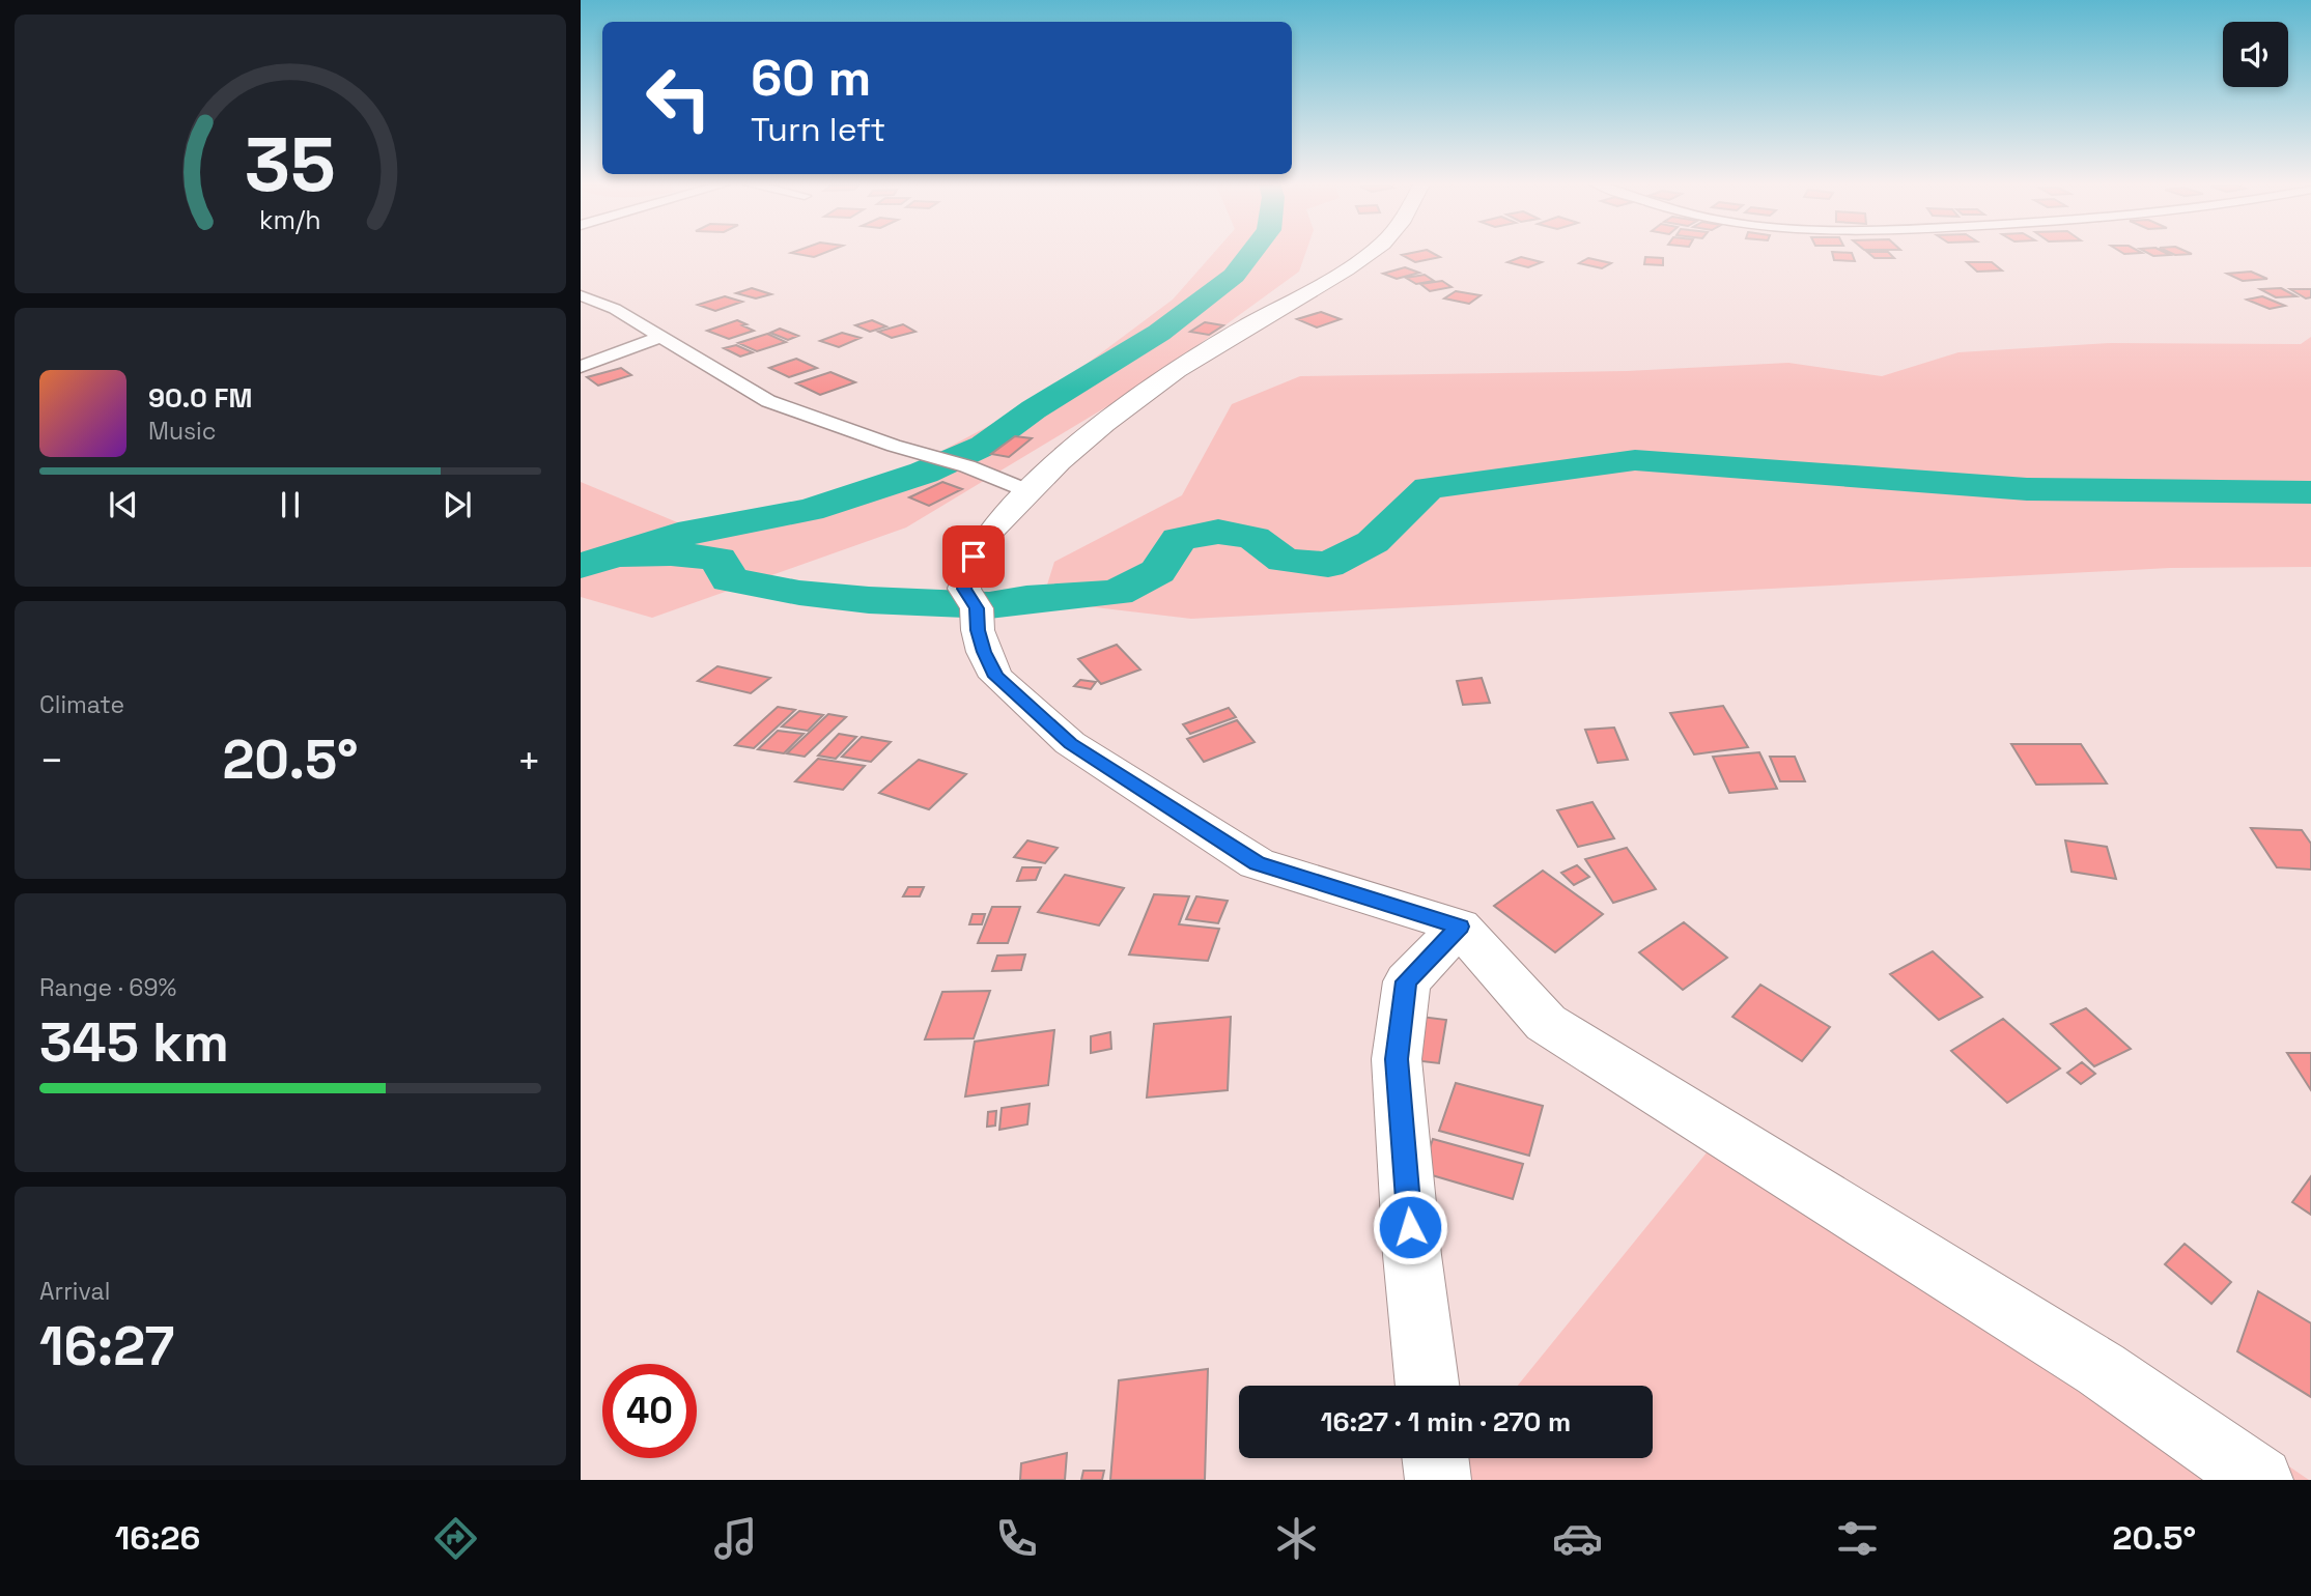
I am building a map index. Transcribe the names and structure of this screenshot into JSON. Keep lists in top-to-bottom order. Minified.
{"page":{"turn":["60 m","Turn left"],"song":["90.0 FM","Music"],"tile":["Climate",["Range · 69%","345 km"],["Arrival","16:27"]],"heat":["−","20.5°","+"],"limit":"40","trip":"16:27 · 1 min · 270 m","tabs":["16:26","20.5°"],"gauge":["35","km/h"]}}
